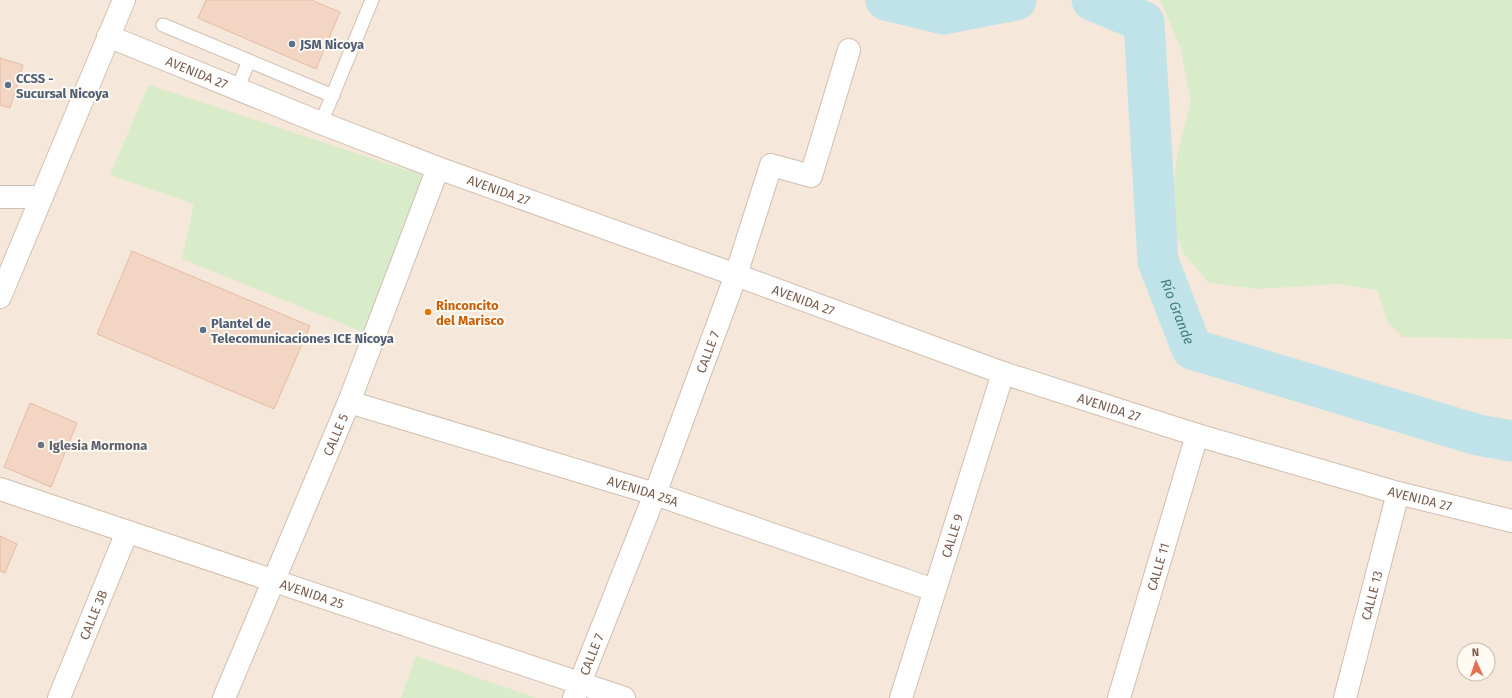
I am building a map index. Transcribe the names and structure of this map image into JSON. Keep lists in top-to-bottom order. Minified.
{"streets":{"street":["AVENIDA 27","CALLE 7","CALLE 5","AVENIDA 25A","CALLE 9","CALLE 11","AVENIDA 25","CALLE 13","CALLE 3B"]},"crossings":[["AVENIDA 27","CALLE 7"],["AVENIDA 27","CALLE 5"],["AVENIDA 27","CALLE 9"],["AVENIDA 27","CALLE 11"],["AVENIDA 27","CALLE 13"],["CALLE 7","AVENIDA 25A"],["CALLE 7","AVENIDA 25"],["CALLE 5","AVENIDA 25A"],["CALLE 5","AVENIDA 25"],["AVENIDA 25A","CALLE 9"],["AVENIDA 25","CALLE 3B"]],"water":["Río Grande"],"places":["JSM Nicoya","CCSS - Sucursal Nicoya","Rinconcito del Marisco","Plantel de Telecomunicaciones ICE Nicoya","Iglesia Mormona"],"north":"top"}
